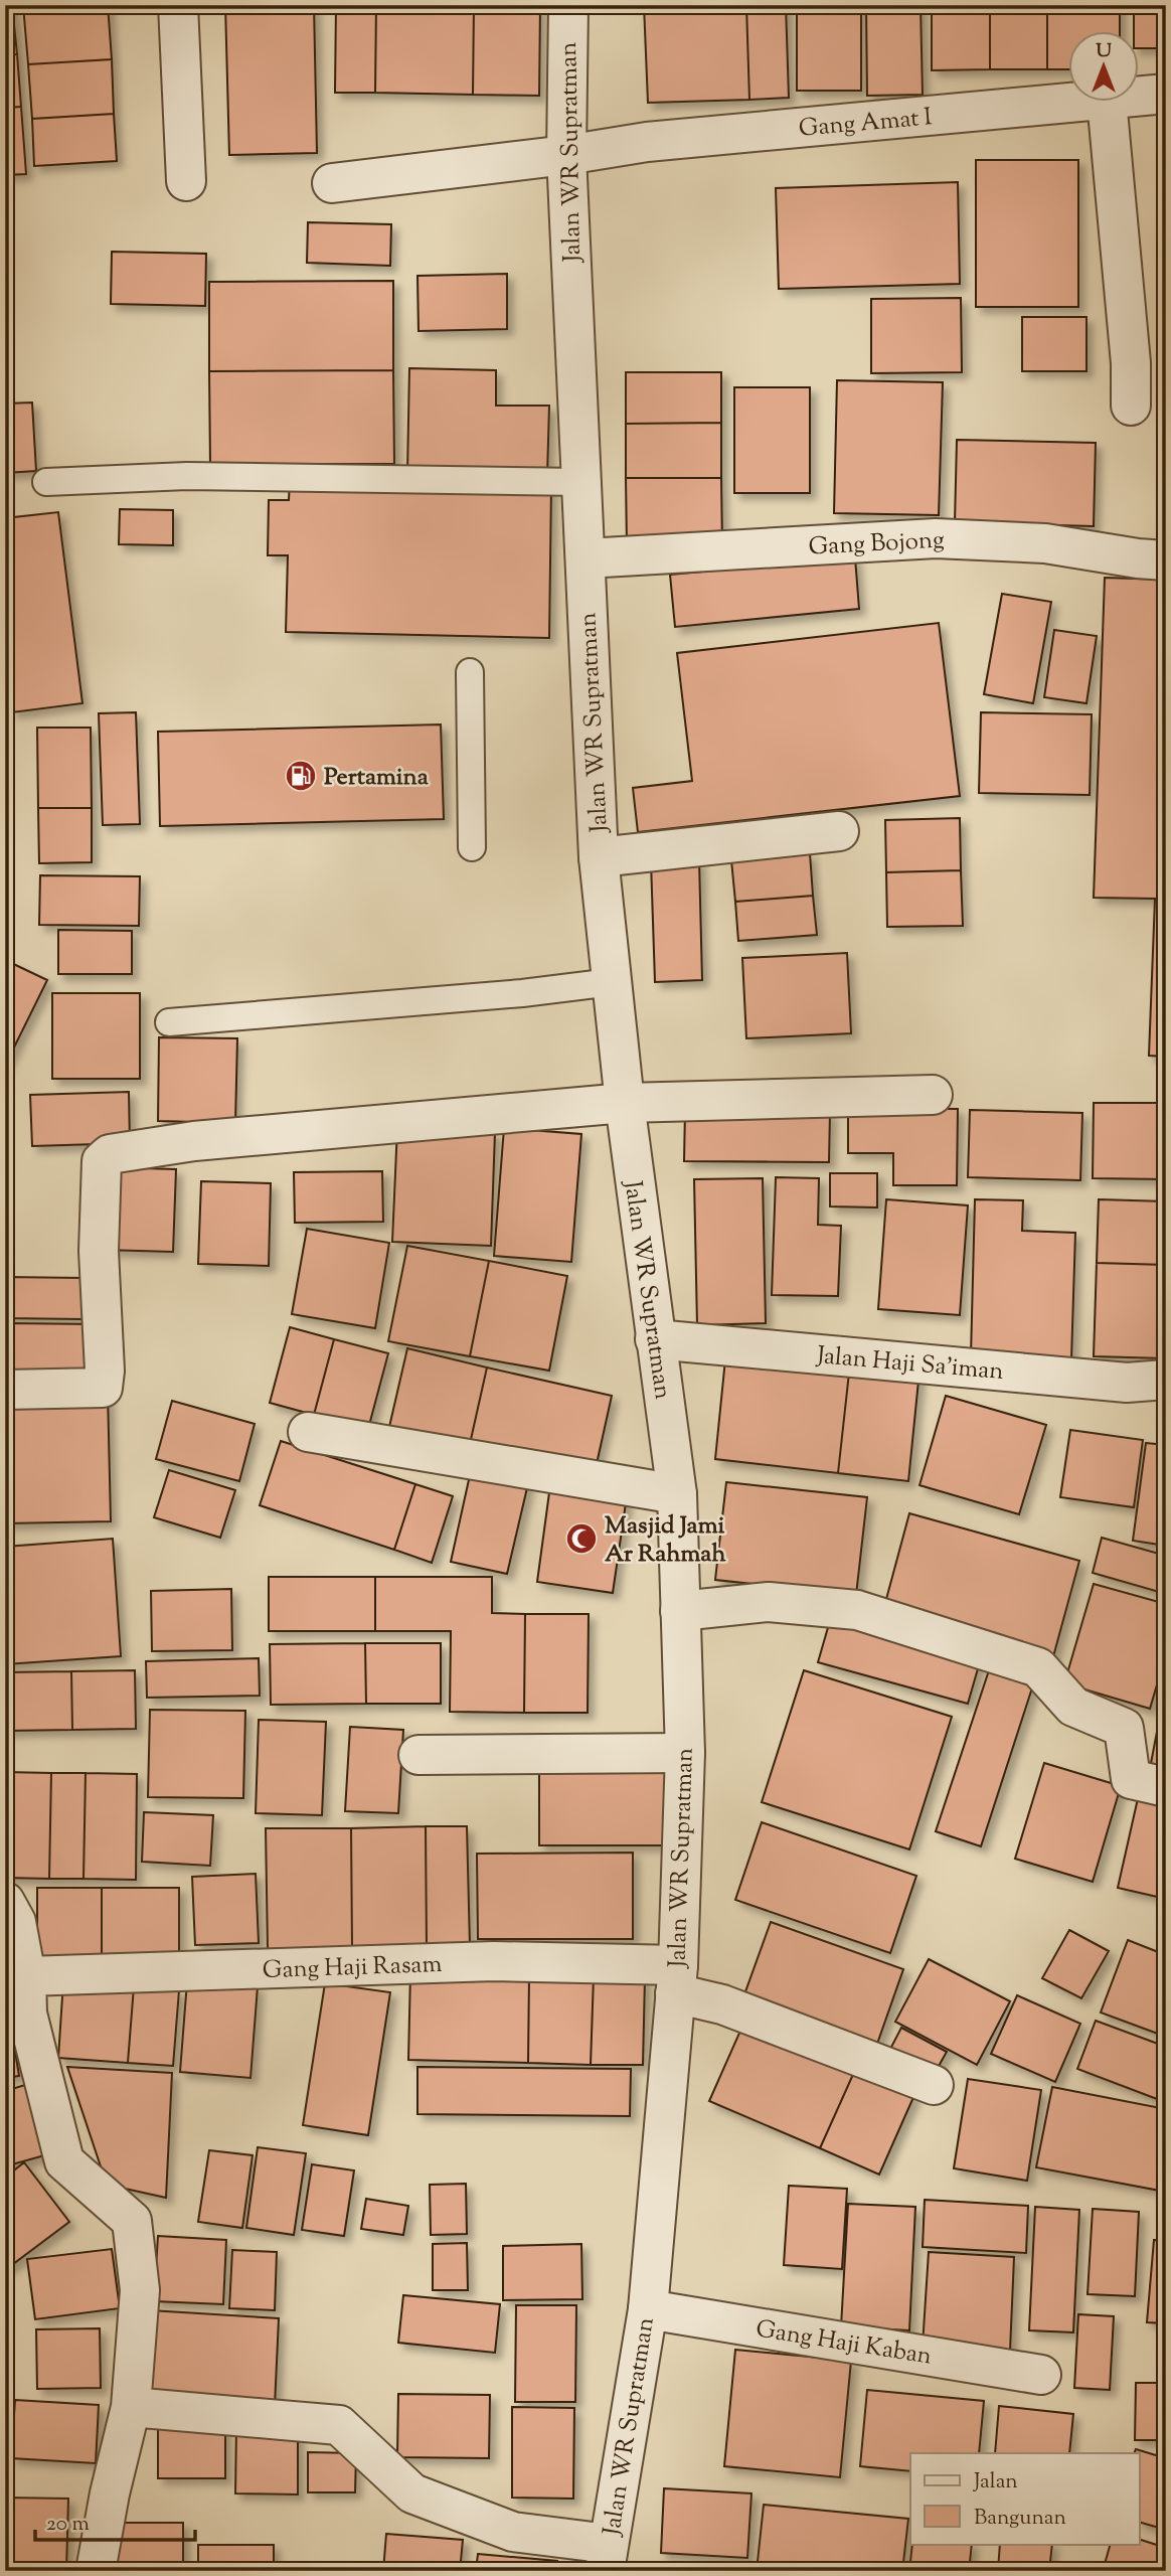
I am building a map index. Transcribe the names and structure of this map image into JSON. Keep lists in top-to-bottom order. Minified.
{"streets":{"street":["Gang Amat I","Jalan WR Supratman","Gang Bojong","Jalan Haji Sa'iman","Gang Haji Rasam","Gang Haji Kaban"]},"crossings":[["Gang Amat I","Jalan WR Supratman"],["Jalan WR Supratman","Gang Bojong"],["Jalan WR Supratman","Jalan Haji Sa'iman"],["Jalan WR Supratman","Gang Haji Rasam"],["Jalan WR Supratman","Gang Haji Kaban"]],"places":{"fuel station":["Pertamina"],"mosque":["Masjid Jami Ar Rahmah"]},"legend":["Jalan","Bangunan"],"scale_bar":"20 m","north":"top"}
